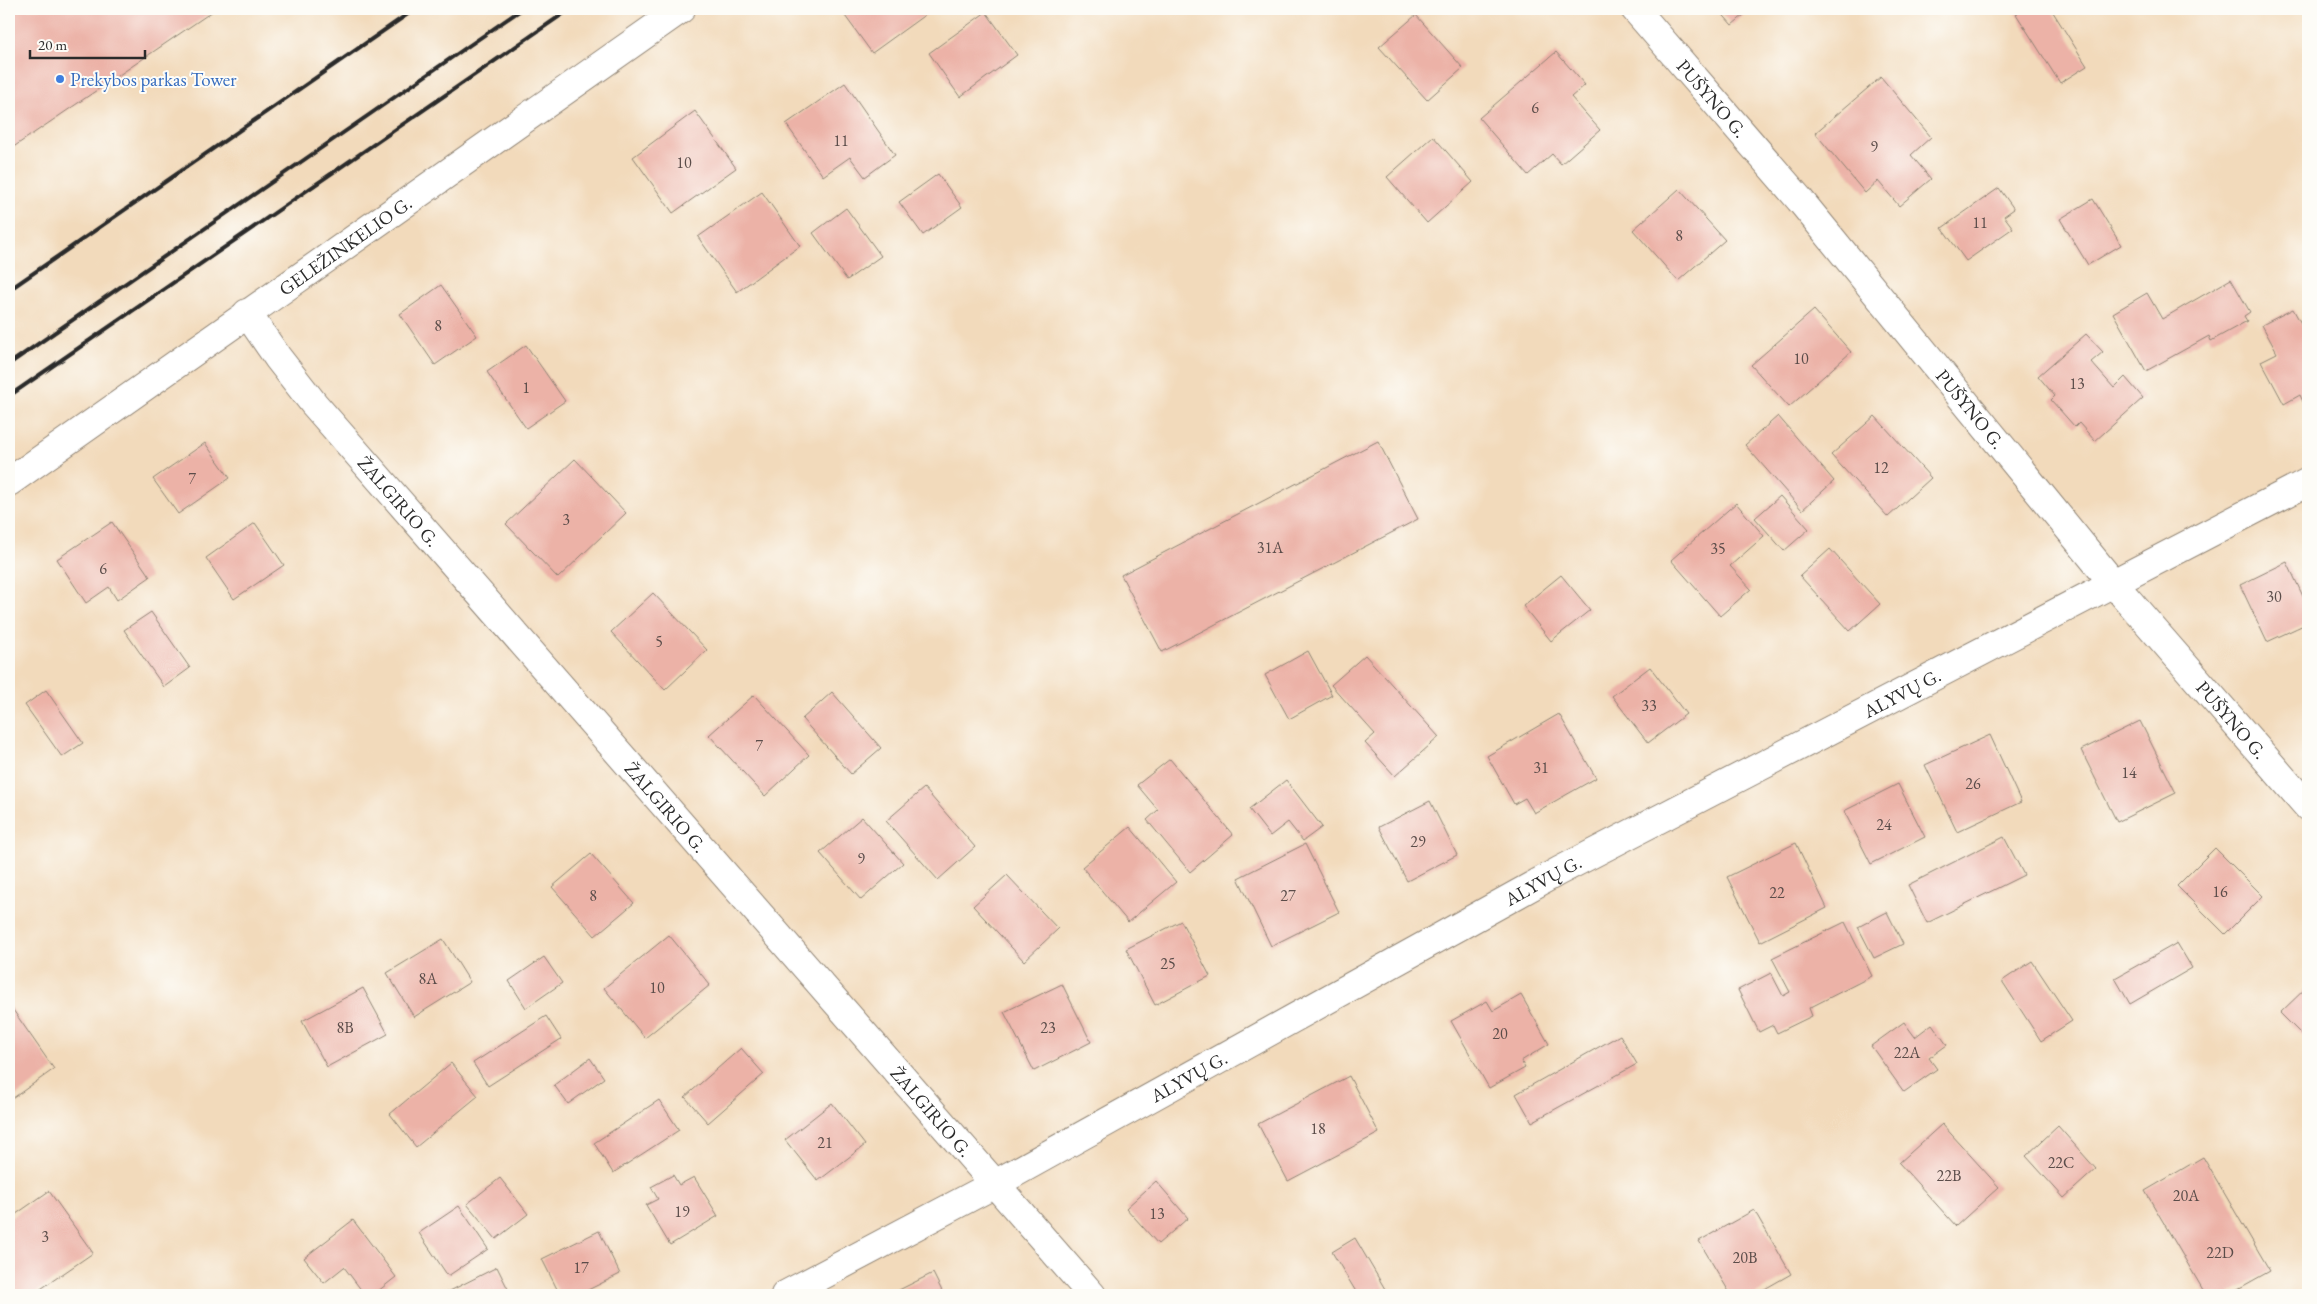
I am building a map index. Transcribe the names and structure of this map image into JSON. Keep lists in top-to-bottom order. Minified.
{"streets":{"street":["PUŠYNO G.","GELEŽINKELIO G.","ŽALGIRIO G.","ALYVŲ G."]},"crossings":[["PUŠYNO G.","ALYVŲ G."],["GELEŽINKELIO G.","ŽALGIRIO G."],["ŽALGIRIO G.","ALYVŲ G."]],"places":["Prekybos parkas Tower"],"house_numbers":["6","11","9","10","11","8","8","10","13","1","12","7","3","31A","35","6","30","5","33","7","31","14","26","24","29","9","16","22","8","27","25","8A","10","8B","23","20","22A","18","21","22C","22B","20A","19","13","3","22D","20B","17"],"scale_bar":"20 m"}
